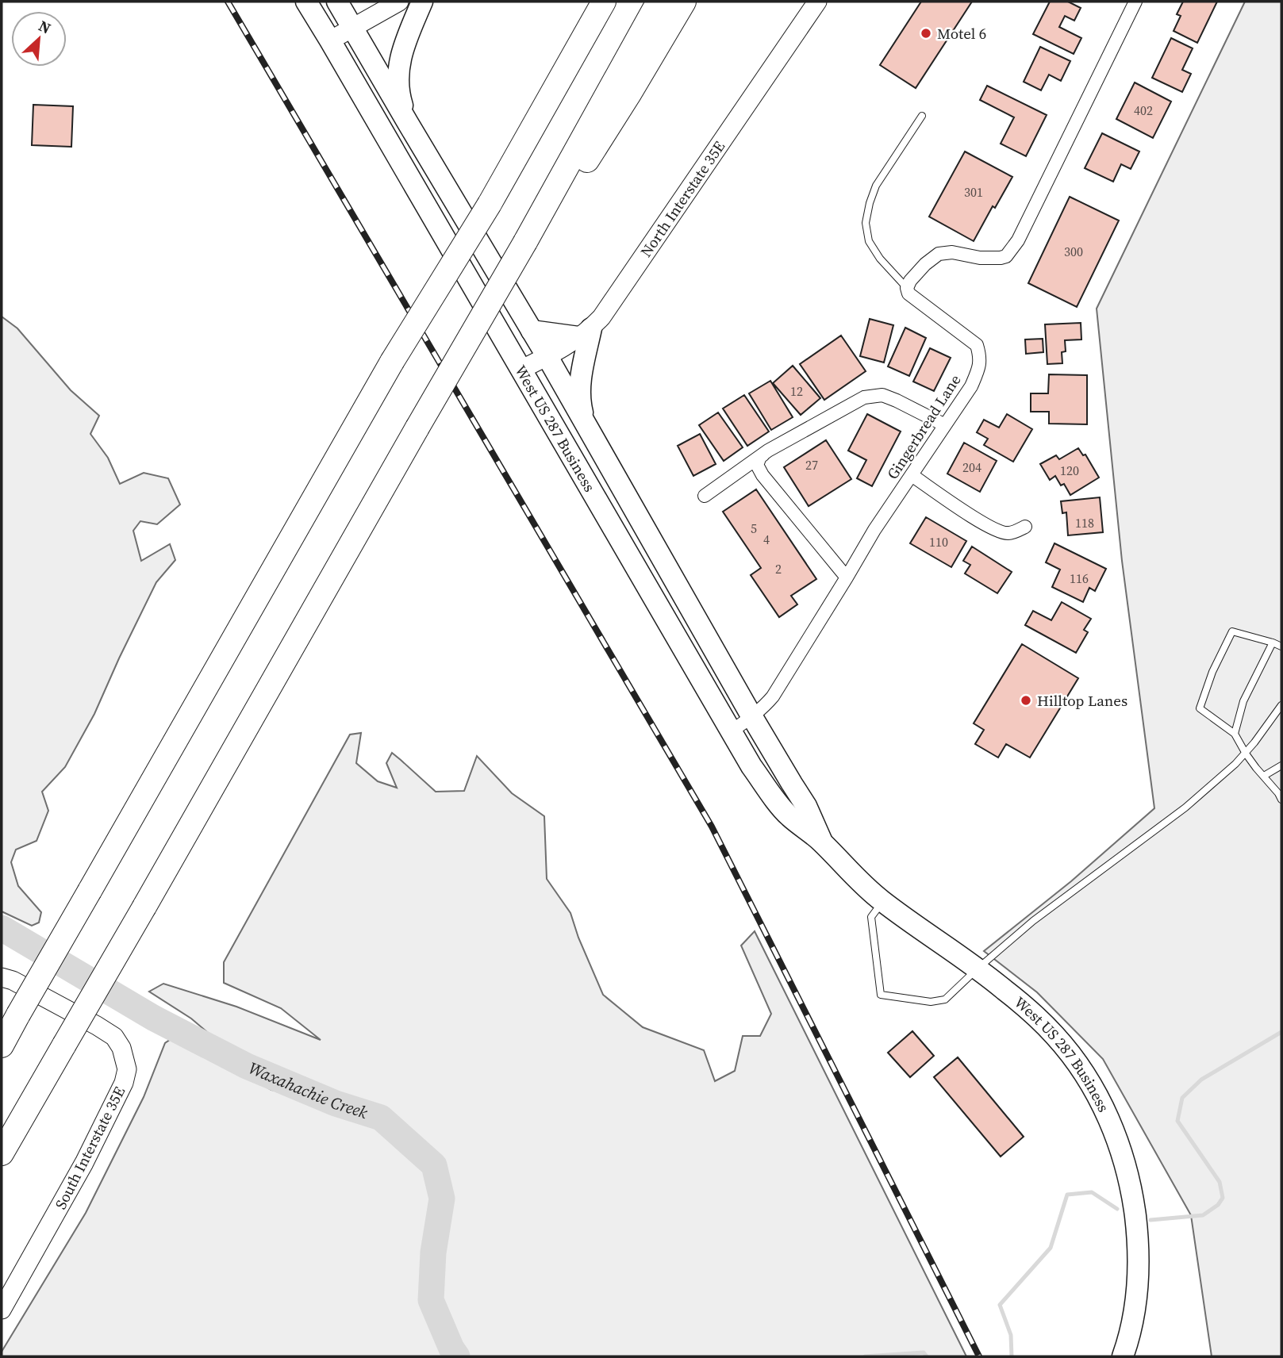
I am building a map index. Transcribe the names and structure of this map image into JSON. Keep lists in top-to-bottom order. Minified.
{"streets":{"main road":["North Interstate 35E","West US 287 Business","South Interstate 35E"],"street":["Gingerbread Lane"]},"crossings":[["North Interstate 35E","West US 287 Business"],["Gingerbread Lane","West US 287 Business"]],"water":["Waxahachie Creek"],"places":["Motel 6","Hilltop Lanes"],"house_numbers":["402","301","300","12","27","204","120","118","5","4","110","2","116"],"north":"top right"}
